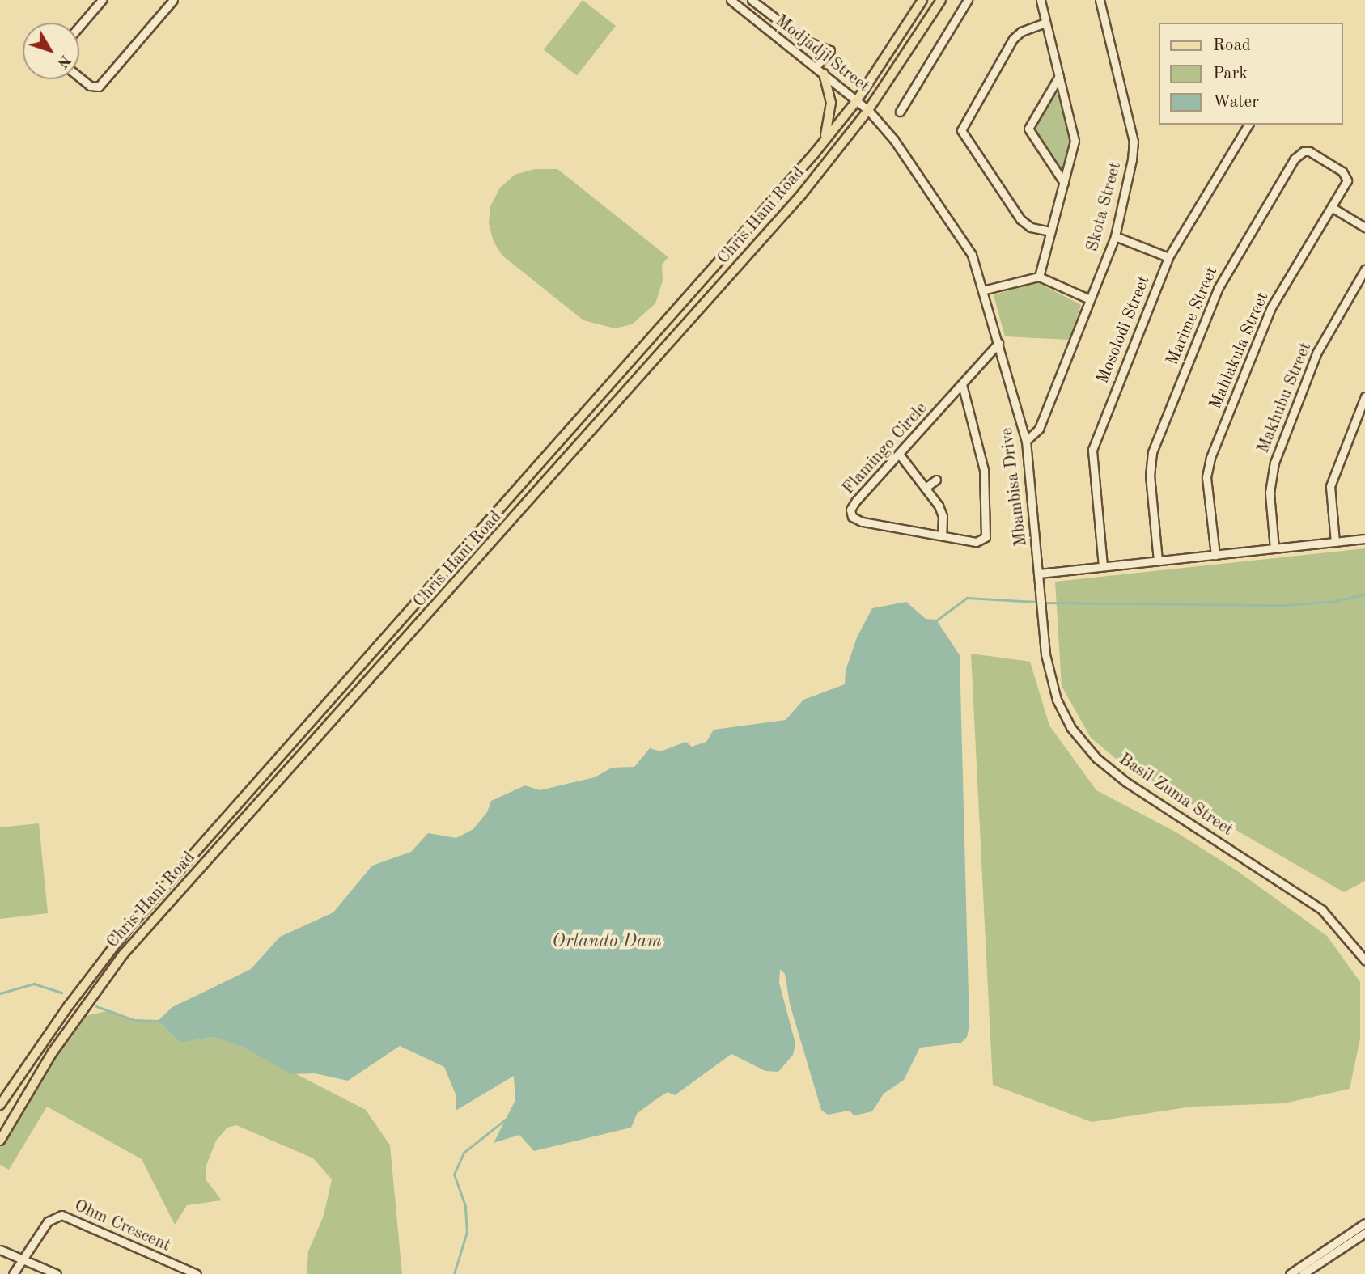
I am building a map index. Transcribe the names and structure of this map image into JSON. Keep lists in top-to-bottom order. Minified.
{"streets":{"main road":["Chris Hani Road"],"street":["Modjadji Street","Skota Street","Marime Street","Mosolodi Street","Mahlakula Street","Makhubu Street","Flamingo Circle","Mbambisa Drive","Basil Zuma Street","Ohm Crescent"]},"crossings":[["Modjadji Street","Chris Hani Road"],["Modjadji Street","Mbambisa Drive"],["Skota Street","Mbambisa Drive"],["Chris Hani Road","Mbambisa Drive"],["Marime Street","Mahlakula Street"],["Flamingo Circle","Mbambisa Drive"],["Mbambisa Drive","Basil Zuma Street"]],"water":["Orlando Dam"],"legend":["Road","Park","Water"],"north":"bottom right"}
